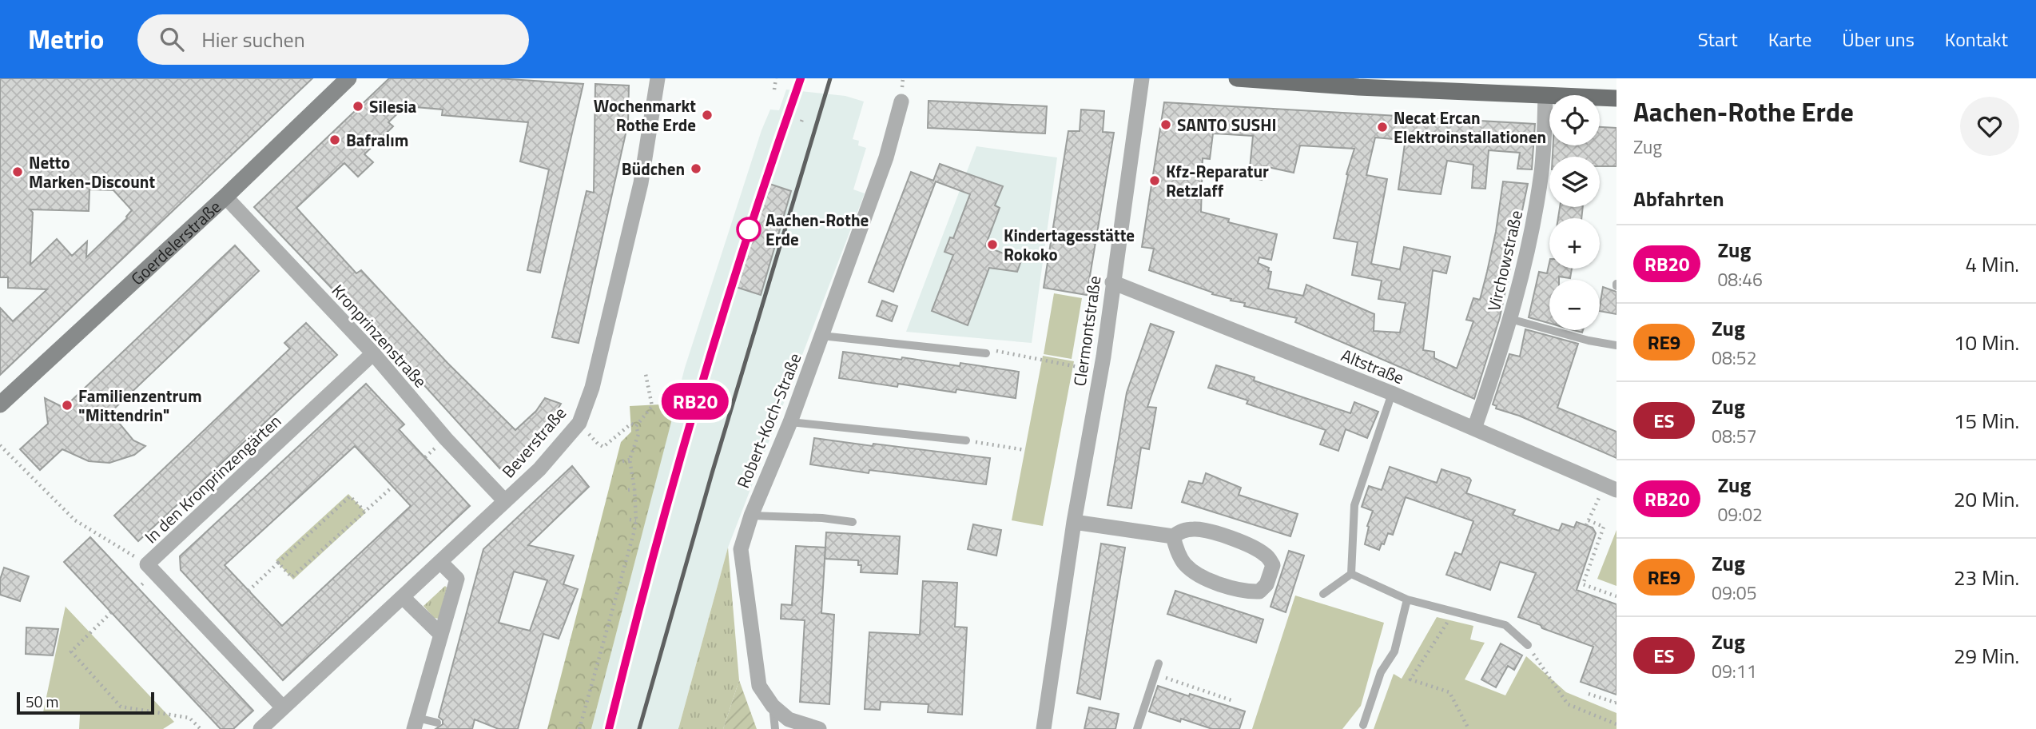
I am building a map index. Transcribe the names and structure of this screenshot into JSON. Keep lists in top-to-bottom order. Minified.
{"streets":{"street":["Goerdelerstraße","Virchowstraße","Clermontstraße","Kronprinzenstraße","Altstraße","Robert-Koch-Straße","Beverstraße","In den Kronprinzengärten"]},"crossings":[["Goerdelerstraße","Kronprinzenstraße"],["Virchowstraße","Altstraße"],["Clermontstraße","Altstraße"],["Kronprinzenstraße","Beverstraße"],["Kronprinzenstraße","In den Kronprinzengärten"],["Beverstraße","In den Kronprinzengärten"]],"places":["Silesia","Wochenmarkt Rothe Erde","SANTO SUSHI","Necat Ercan Elektroinstallationen","Bafralım","Büdchen","Netto Marken-Discount","Kfz-Reparatur Retzlaff","Aachen-Rothe Erde","Kindertagesstätte Rokoko","Familienzentrum \"Mittendrin\""],"scale_bar":"50 m","page":{"header":"Metrio","search":"Hier suchen","nav":["Start","Karte","Über uns","Kontakt"],"on_map":"RB20","heading":[["Aachen-Rothe Erde","Zug"],"Abfahrten"],"map_buttons":["+","−"],"list":[{"mark":"RB20","name":"Zug","note":"08:46","value":"4 Min."},{"mark":"RE9","name":"Zug","note":"08:52","value":"10 Min."},{"mark":"ES","name":"Zug","note":"08:57","value":"15 Min."},{"mark":"RB20","name":"Zug","note":"09:02","value":"20 Min."},{"mark":"RE9","name":"Zug","note":"09:05","value":"23 Min."},{"mark":"ES","name":"Zug","note":"09:11","value":"29 Min."}],"scale":"50 m"}}
